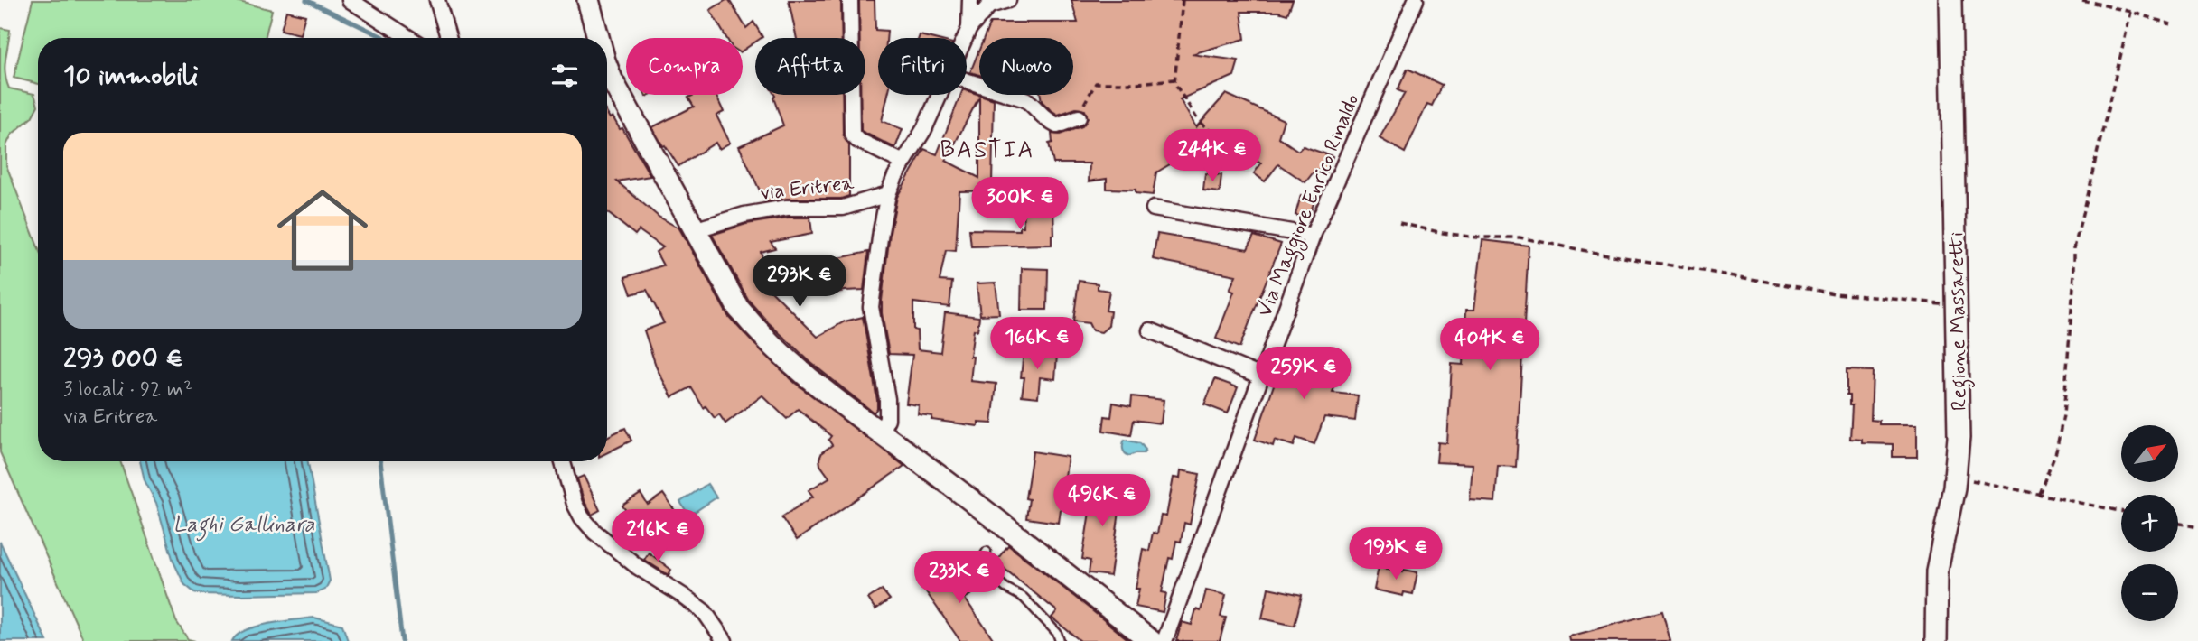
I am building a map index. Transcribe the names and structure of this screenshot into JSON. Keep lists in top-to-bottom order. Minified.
{"streets":{"main road":["Regione Massaretti"],"street":["via Eritrea","Via Maggiore Enrico Rinaldo"]},"districts":["BASTIA"],"water":["Laghi Gallinara"],"north":"top right","page":{"chip":["Compra","Affitta","Filtri","Nuovo"],"heading":"10 immobili","list":[{"name":"293 000 €","note":"3 locali · 92 m² · via Eritrea"}],"price":["244K €","300K €","293K €","166K €","404K €","259K €","496K €","216K €","193K €","233K €"],"map_buttons":["+","−"]}}
